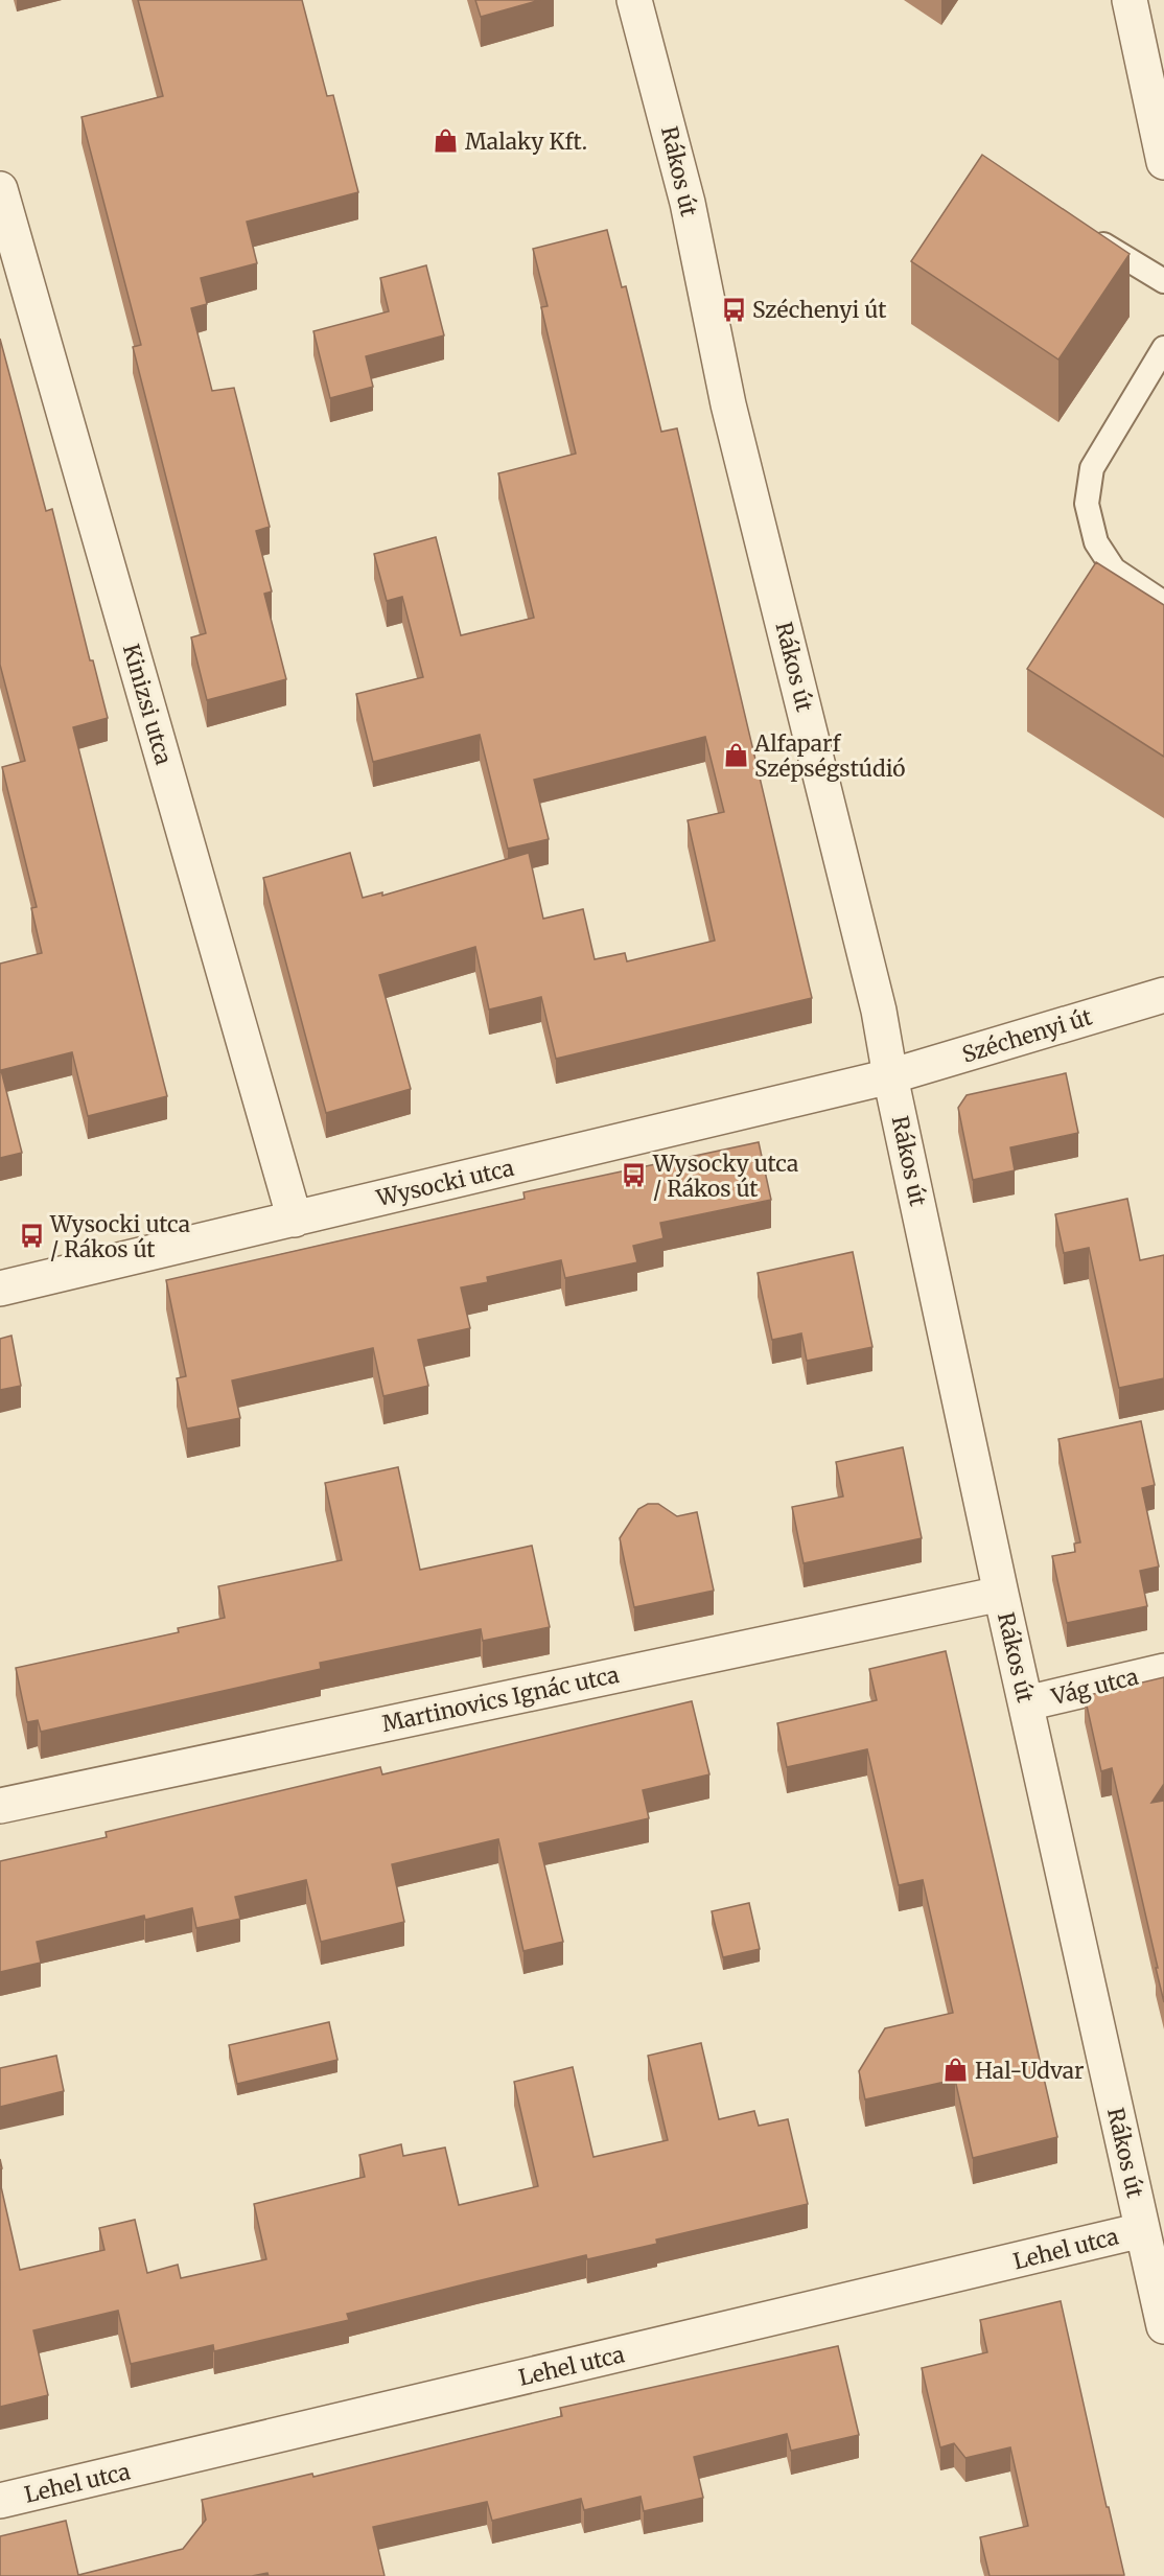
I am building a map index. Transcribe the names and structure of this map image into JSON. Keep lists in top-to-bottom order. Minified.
{"streets":{"street":["Rákos út","Kinizsi utca","Széchenyi út","Wysocki utca","Vág utca","Martinovics Ignác utca","Lehel utca"]},"crossings":[["Rákos út","Széchenyi út"],["Rákos út","Wysocki utca"],["Rákos út","Vág utca"],["Rákos út","Martinovics Ignác utca"],["Rákos út","Lehel utca"],["Kinizsi utca","Wysocki utca"],["Széchenyi út","Wysocki utca"]],"places":{"shop":["Malaky Kft.","Alfaparf Szépségstúdió","Hal-Udvar"],"bus stop":["Széchenyi út","Wysocky utca / Rákos út","Wysocki utca / Rákos út"]}}
